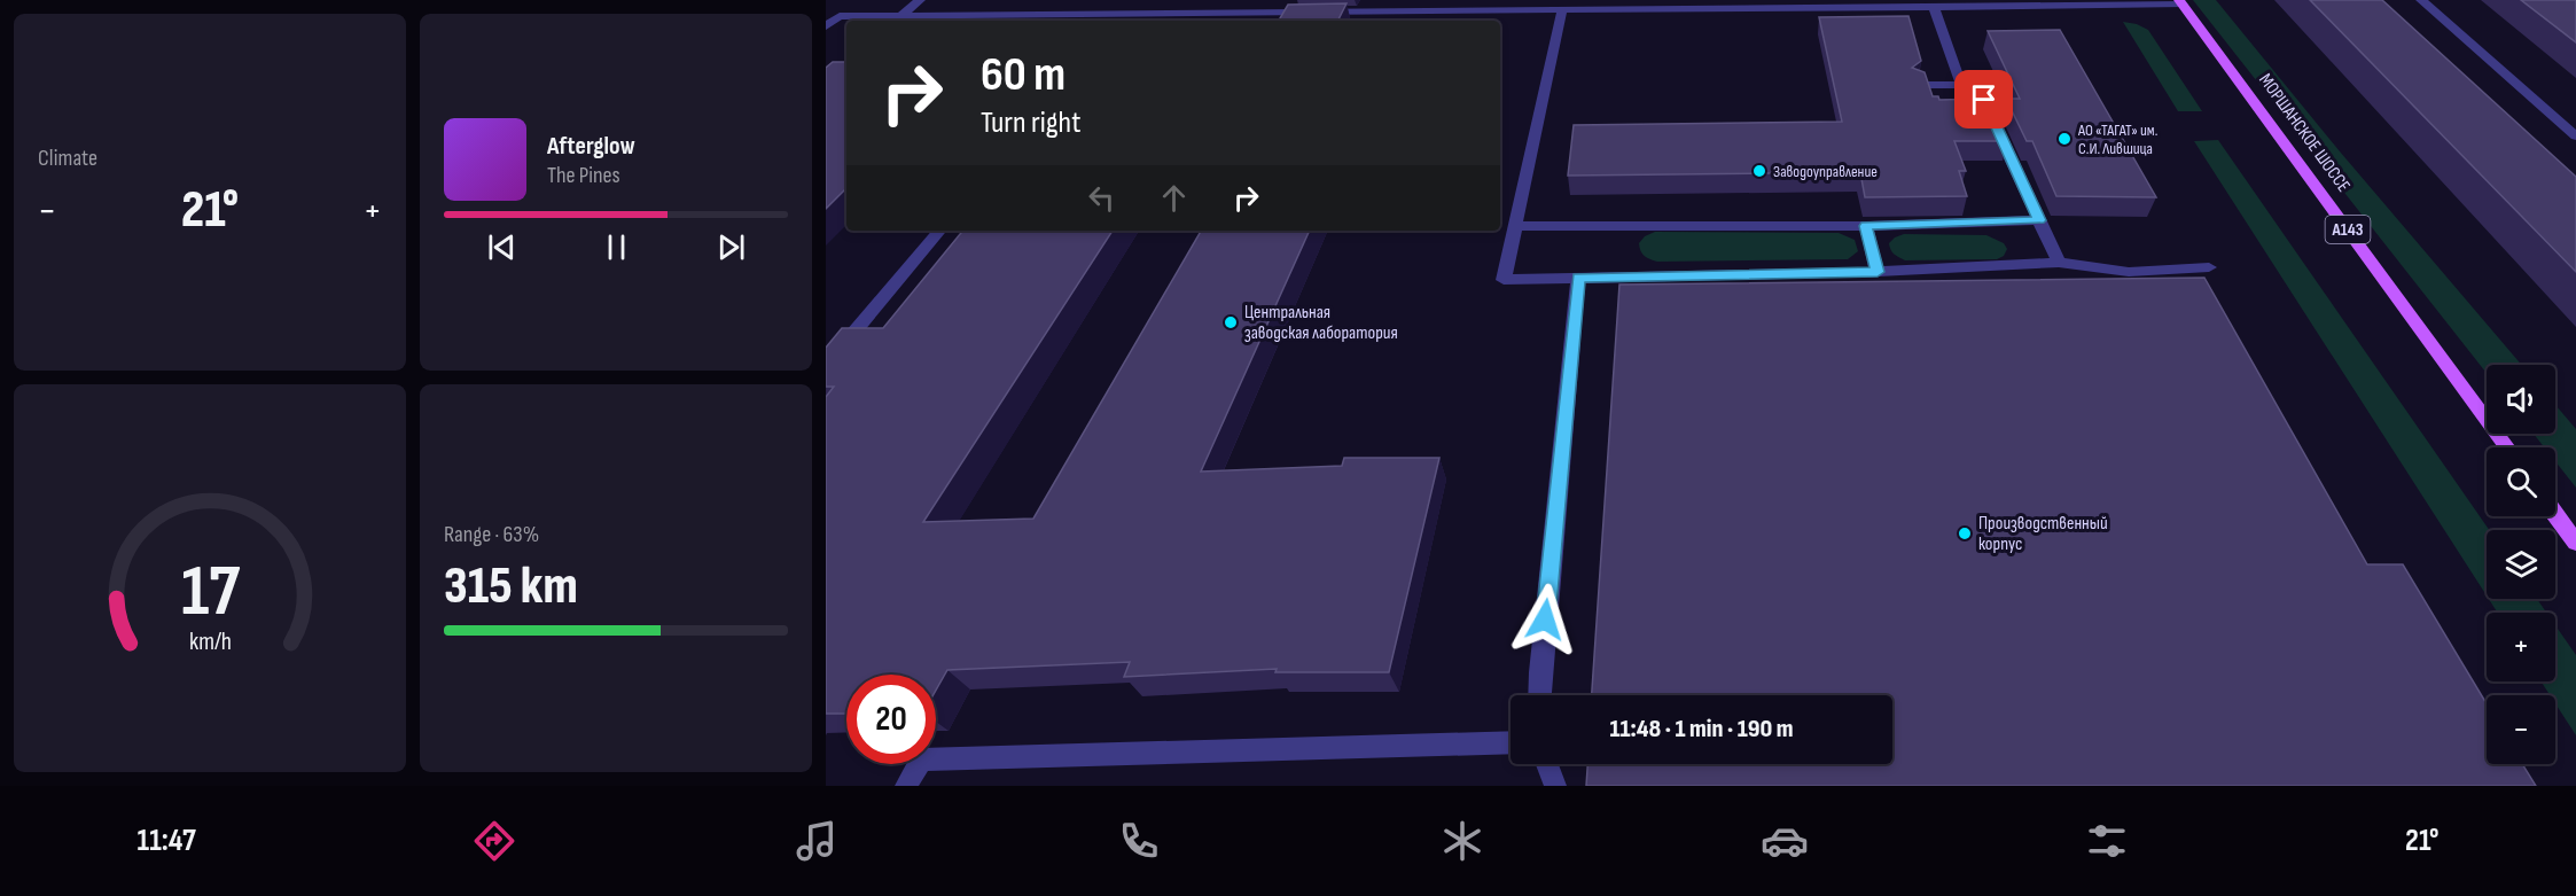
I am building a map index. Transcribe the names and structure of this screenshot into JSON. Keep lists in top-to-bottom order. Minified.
{"streets":{"main road":["МОРШАНСКОЕ ШОССЕ","А143"]},"places":["АО «ТАГАТ» им. С.И. Лившица","Заводоуправление","Центральная заводская лаборатория","Производственный корпус"],"page":{"tile":["Climate",["Range · 63%","315 km"]],"turn":["60 m","Turn right"],"song":["Afterglow","The Pines"],"heat":["−","21°","+"],"map_buttons":["+","−"],"limit":"20","trip":"11:48 · 1 min · 190 m","tabs":["11:47","21°"],"gauge":["17","km/h"]}}
